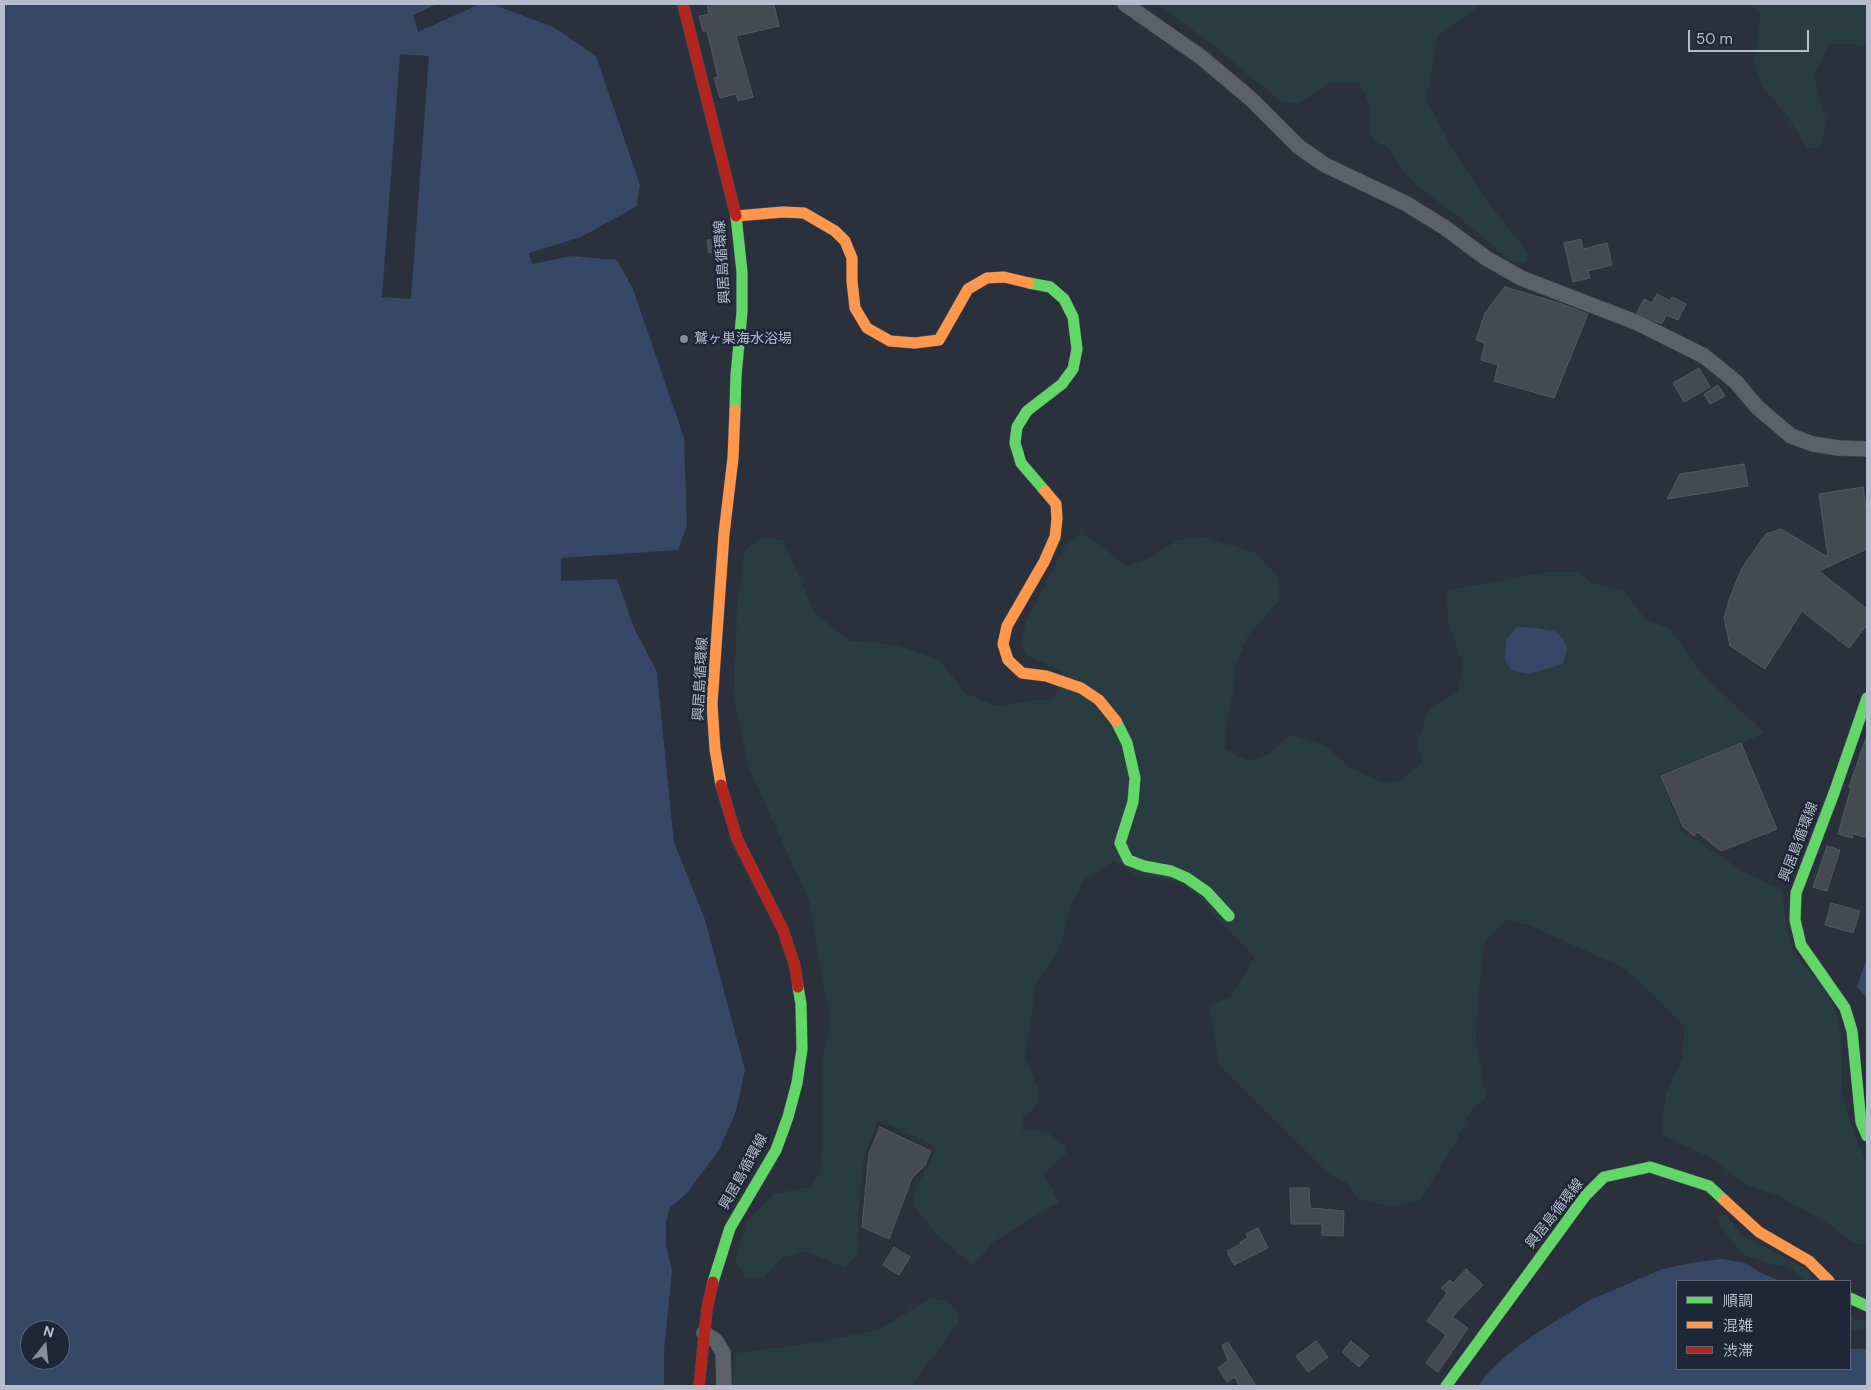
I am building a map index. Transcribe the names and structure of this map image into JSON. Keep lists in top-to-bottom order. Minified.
{"streets":{"main road":["興居島循環線"]},"places":["鷲ヶ巣海水浴場"],"legend":["順調","混雑","渋滞"],"scale_bar":"50 m","north":"top"}
